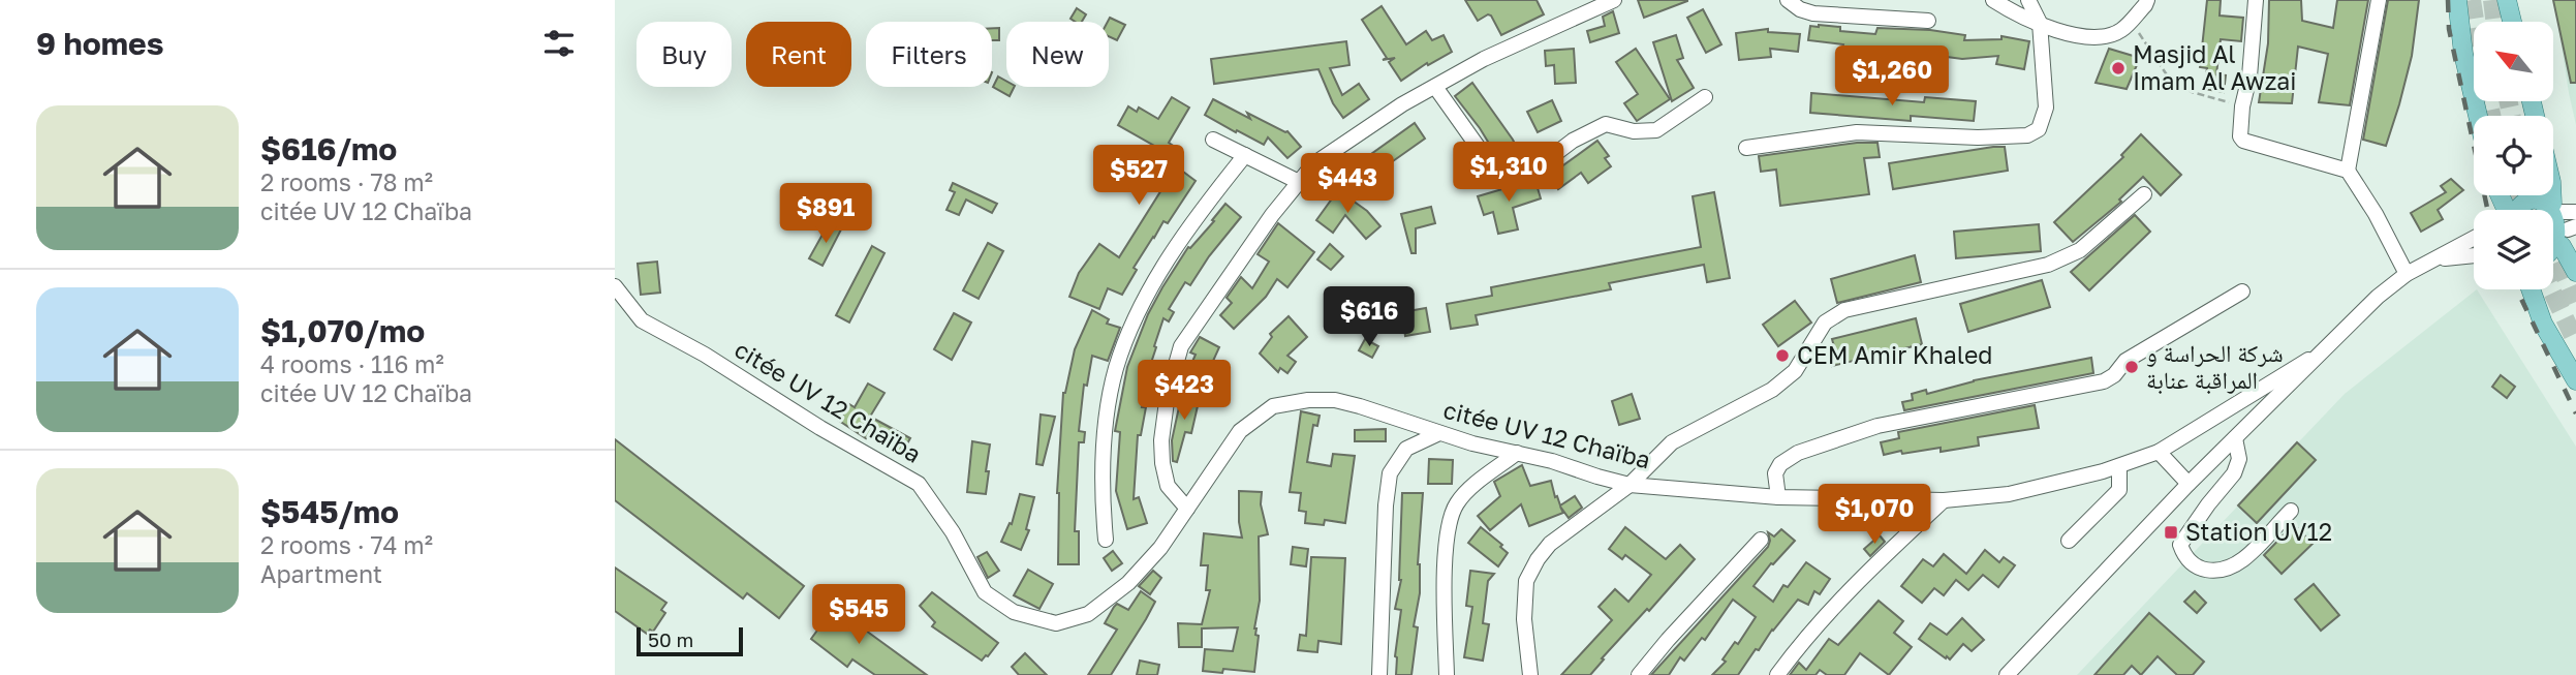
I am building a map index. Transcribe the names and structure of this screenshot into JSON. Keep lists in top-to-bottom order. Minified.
{"streets":{"street":["citée UV 12 Chaïba"]},"places":{"other":["Masjid Al Imam Al Awzai","CEM Amir Khaled","شركة الحراسة و المراقبة عنابة"],"transit":["Station UV12"]},"scale_bar":"50 m","north":"top left","page":{"heading":"9 homes","chip":["Buy","Rent","Filters","New"],"price":["$1,260","$1,310","$527","$443","$891","$616","$423","$1,070","$545"],"list":[{"name":"$616/mo","note":"2 rooms · 78 m² · citée UV 12 Chaïba"},{"name":"$1,070/mo","note":"4 rooms · 116 m² · citée UV 12 Chaïba"},{"name":"$545/mo","note":"2 rooms · 74 m² · Apartment"}],"scale":"50 m"}}
